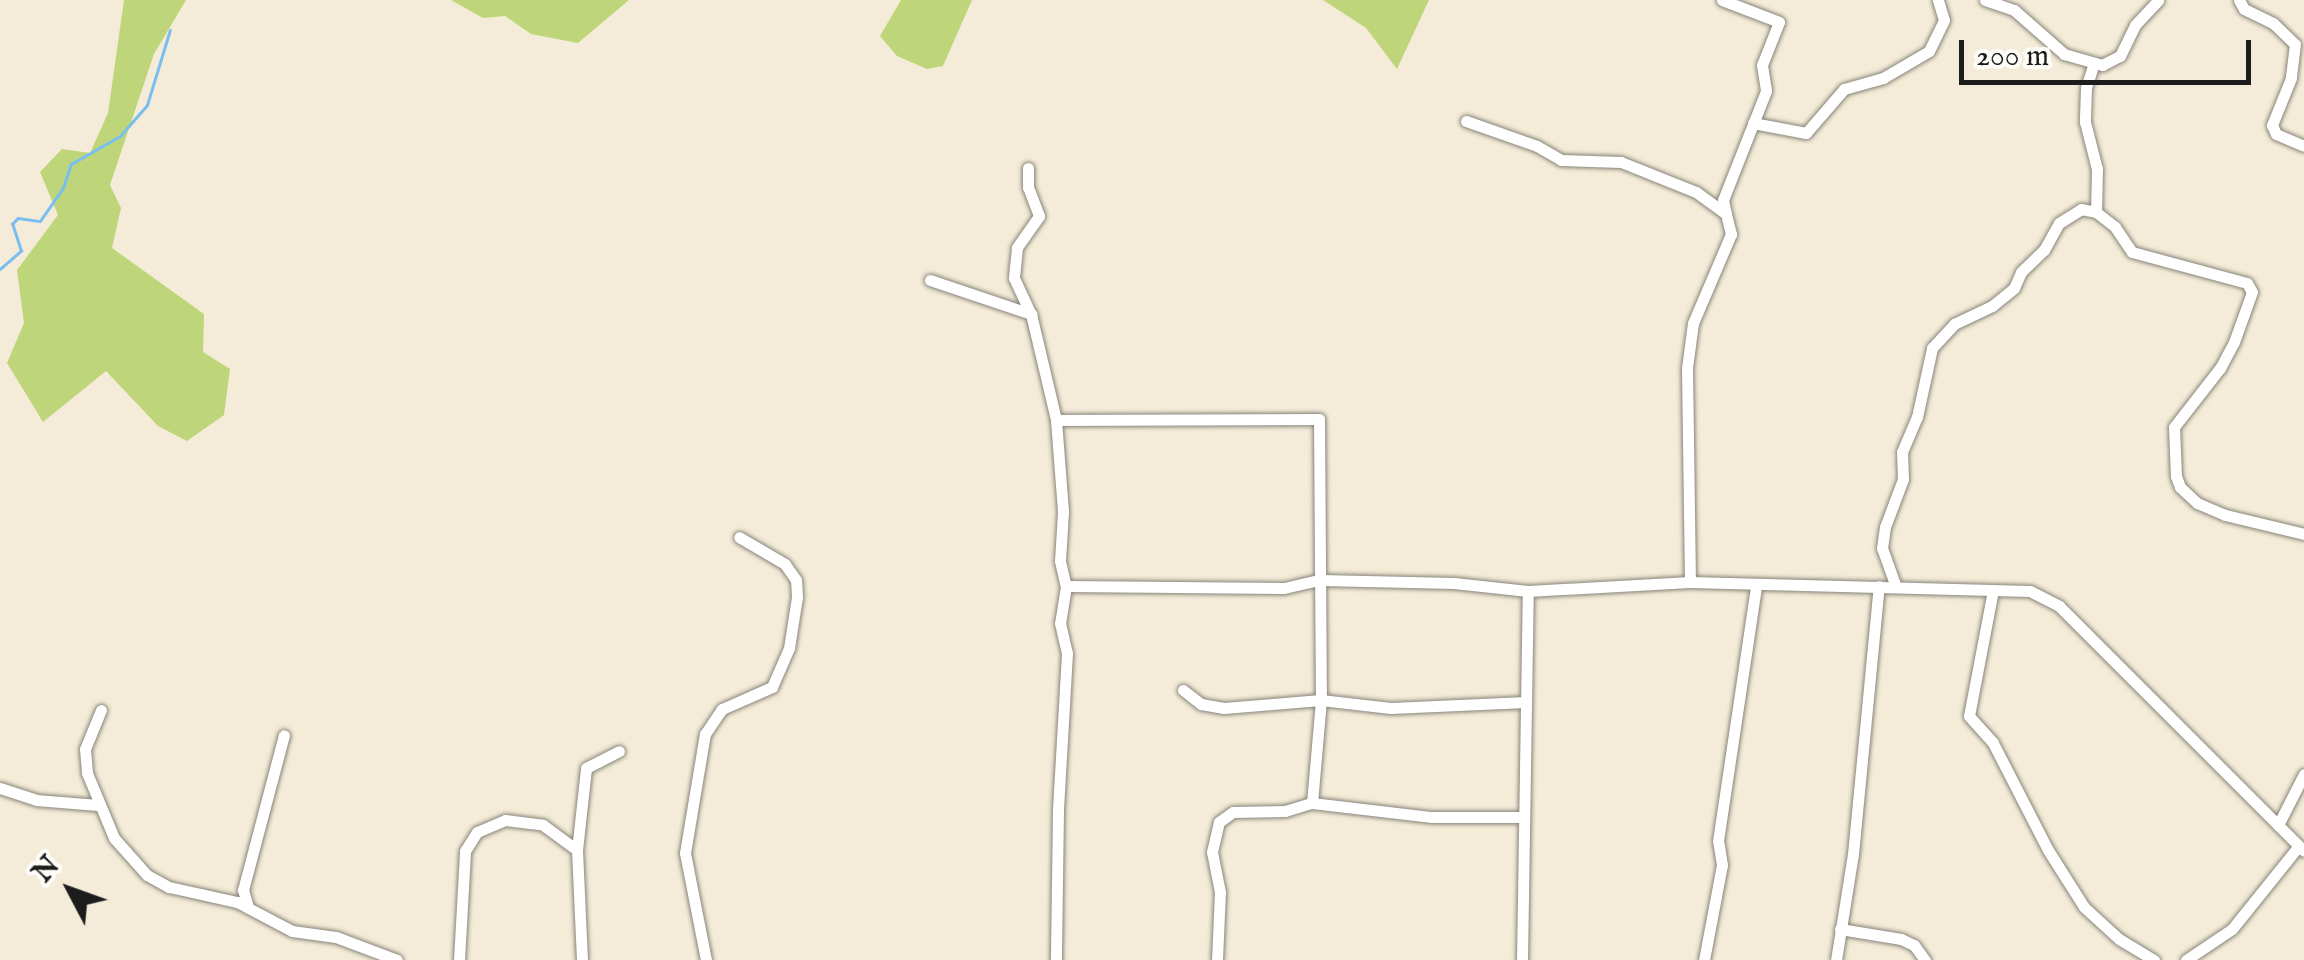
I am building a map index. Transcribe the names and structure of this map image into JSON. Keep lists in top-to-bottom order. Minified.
{"scale_bar":"200 m","north":"top left"}
